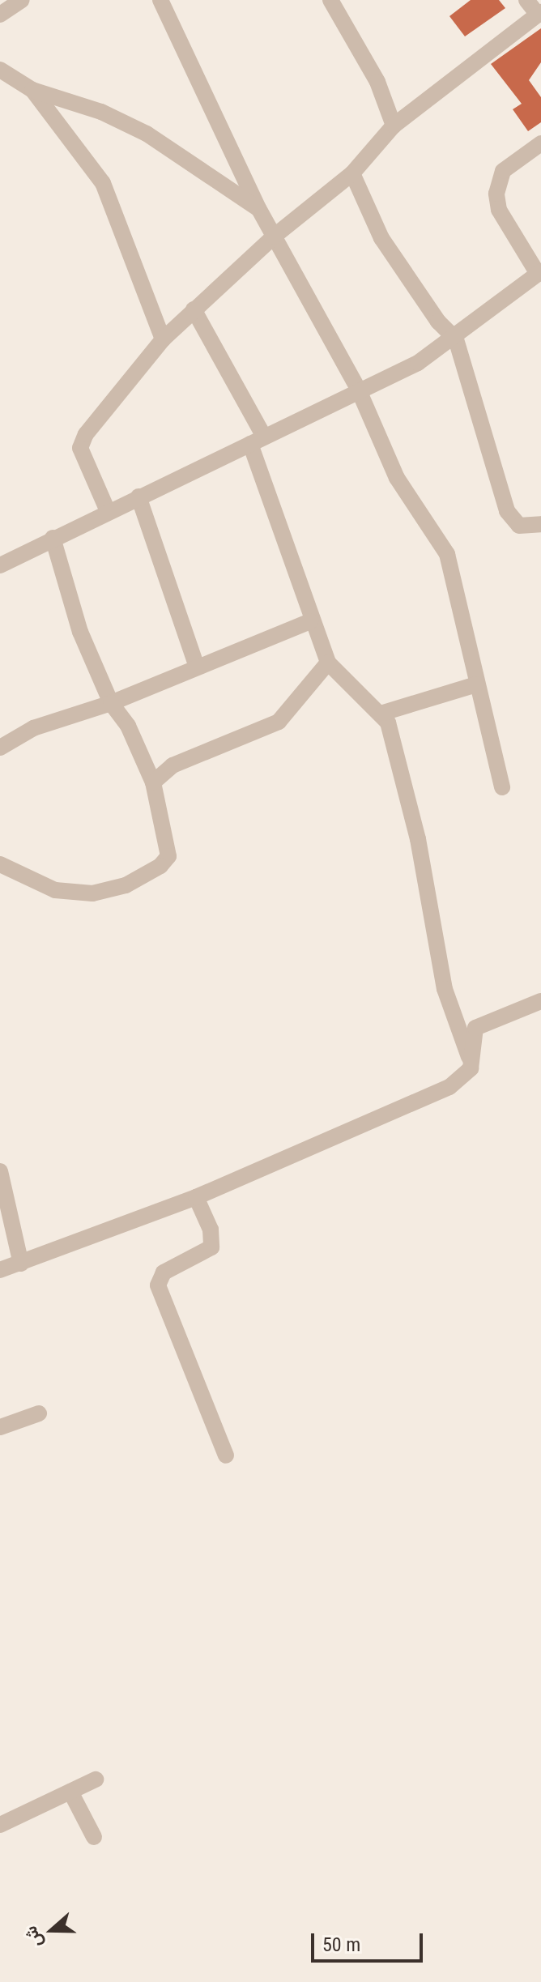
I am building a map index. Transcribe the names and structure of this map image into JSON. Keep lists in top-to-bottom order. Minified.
{"scale_bar":"50 m","north":"left"}
